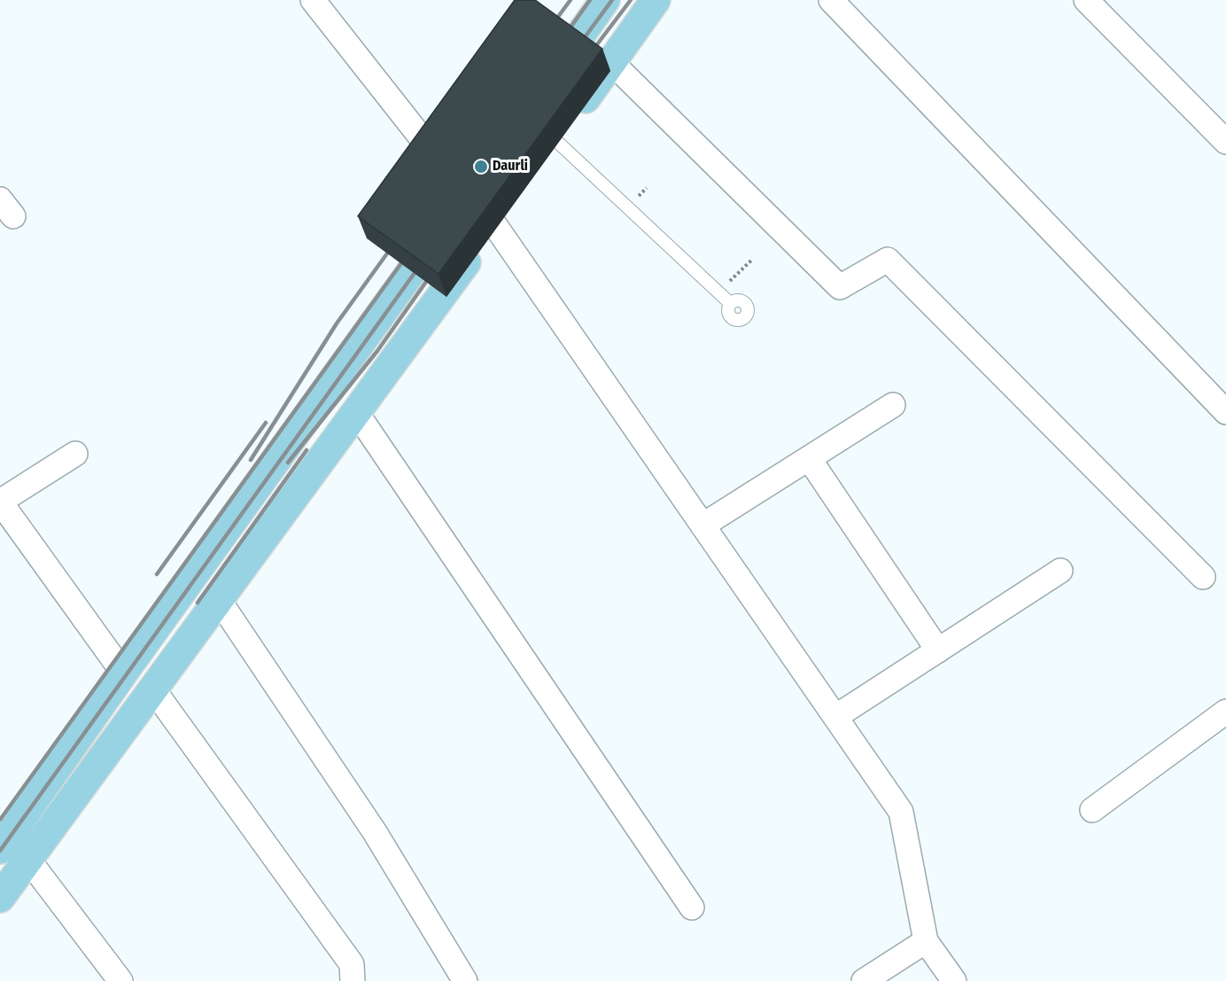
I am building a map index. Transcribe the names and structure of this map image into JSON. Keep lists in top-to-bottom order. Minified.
{"places":["Daurli"]}
